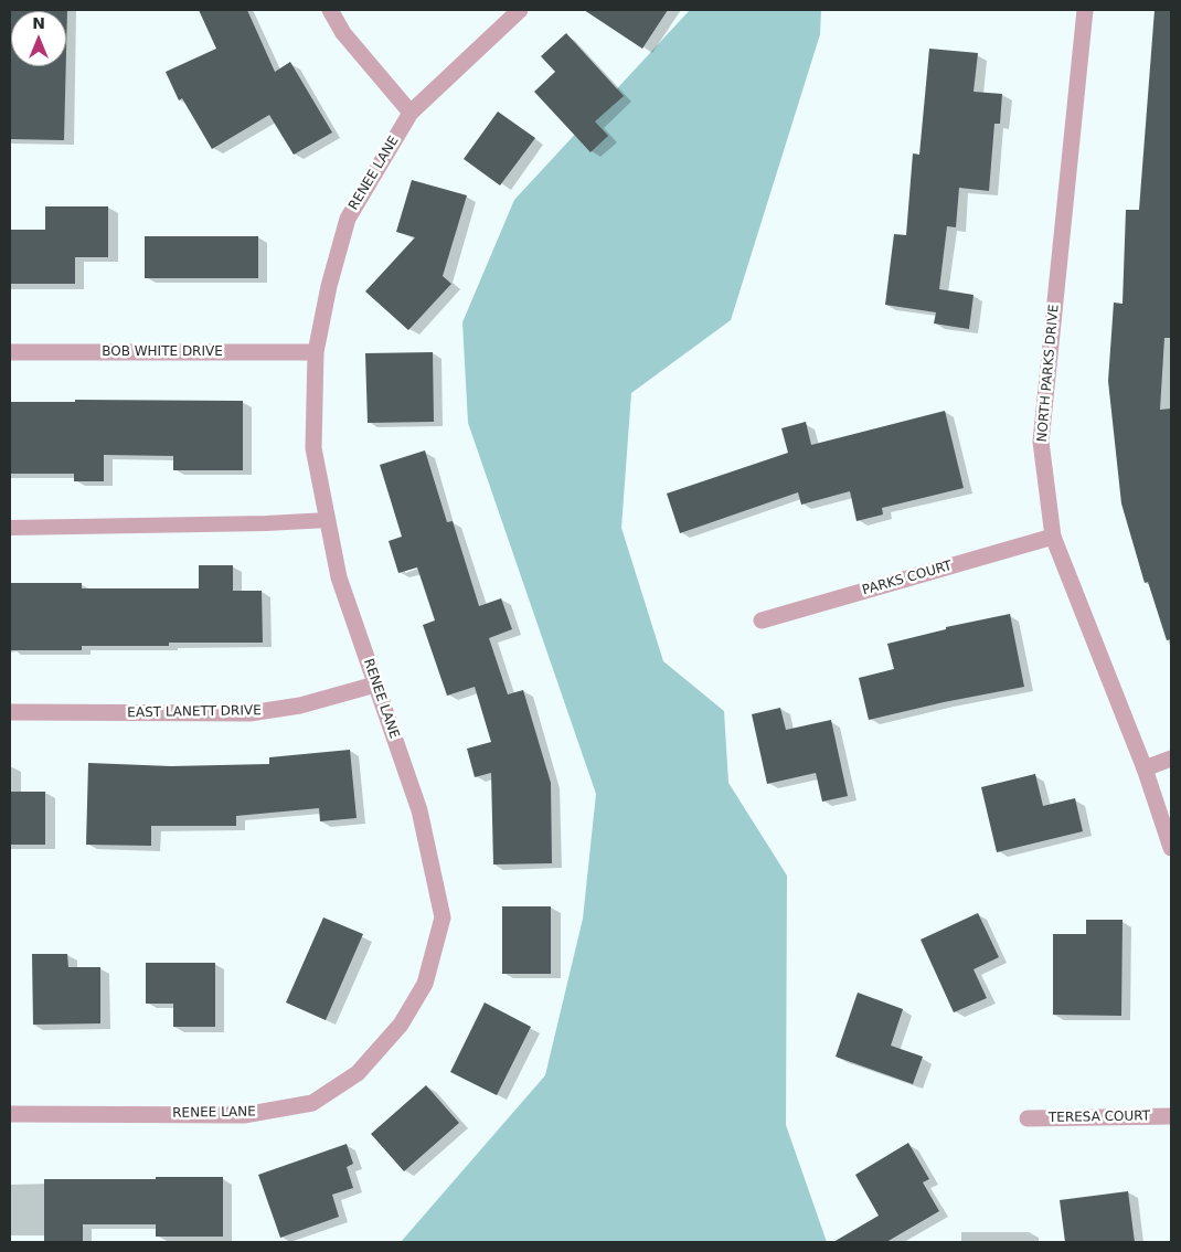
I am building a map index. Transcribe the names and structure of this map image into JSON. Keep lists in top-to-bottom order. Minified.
{"streets":{"street":["RENEE LANE","BOB WHITE DRIVE","NORTH PARKS DRIVE","PARKS COURT","EAST LANETT DRIVE","TERESA COURT"]},"crossings":[["RENEE LANE","BOB WHITE DRIVE"],["RENEE LANE","EAST LANETT DRIVE"],["NORTH PARKS DRIVE","PARKS COURT"]],"north":"top"}
